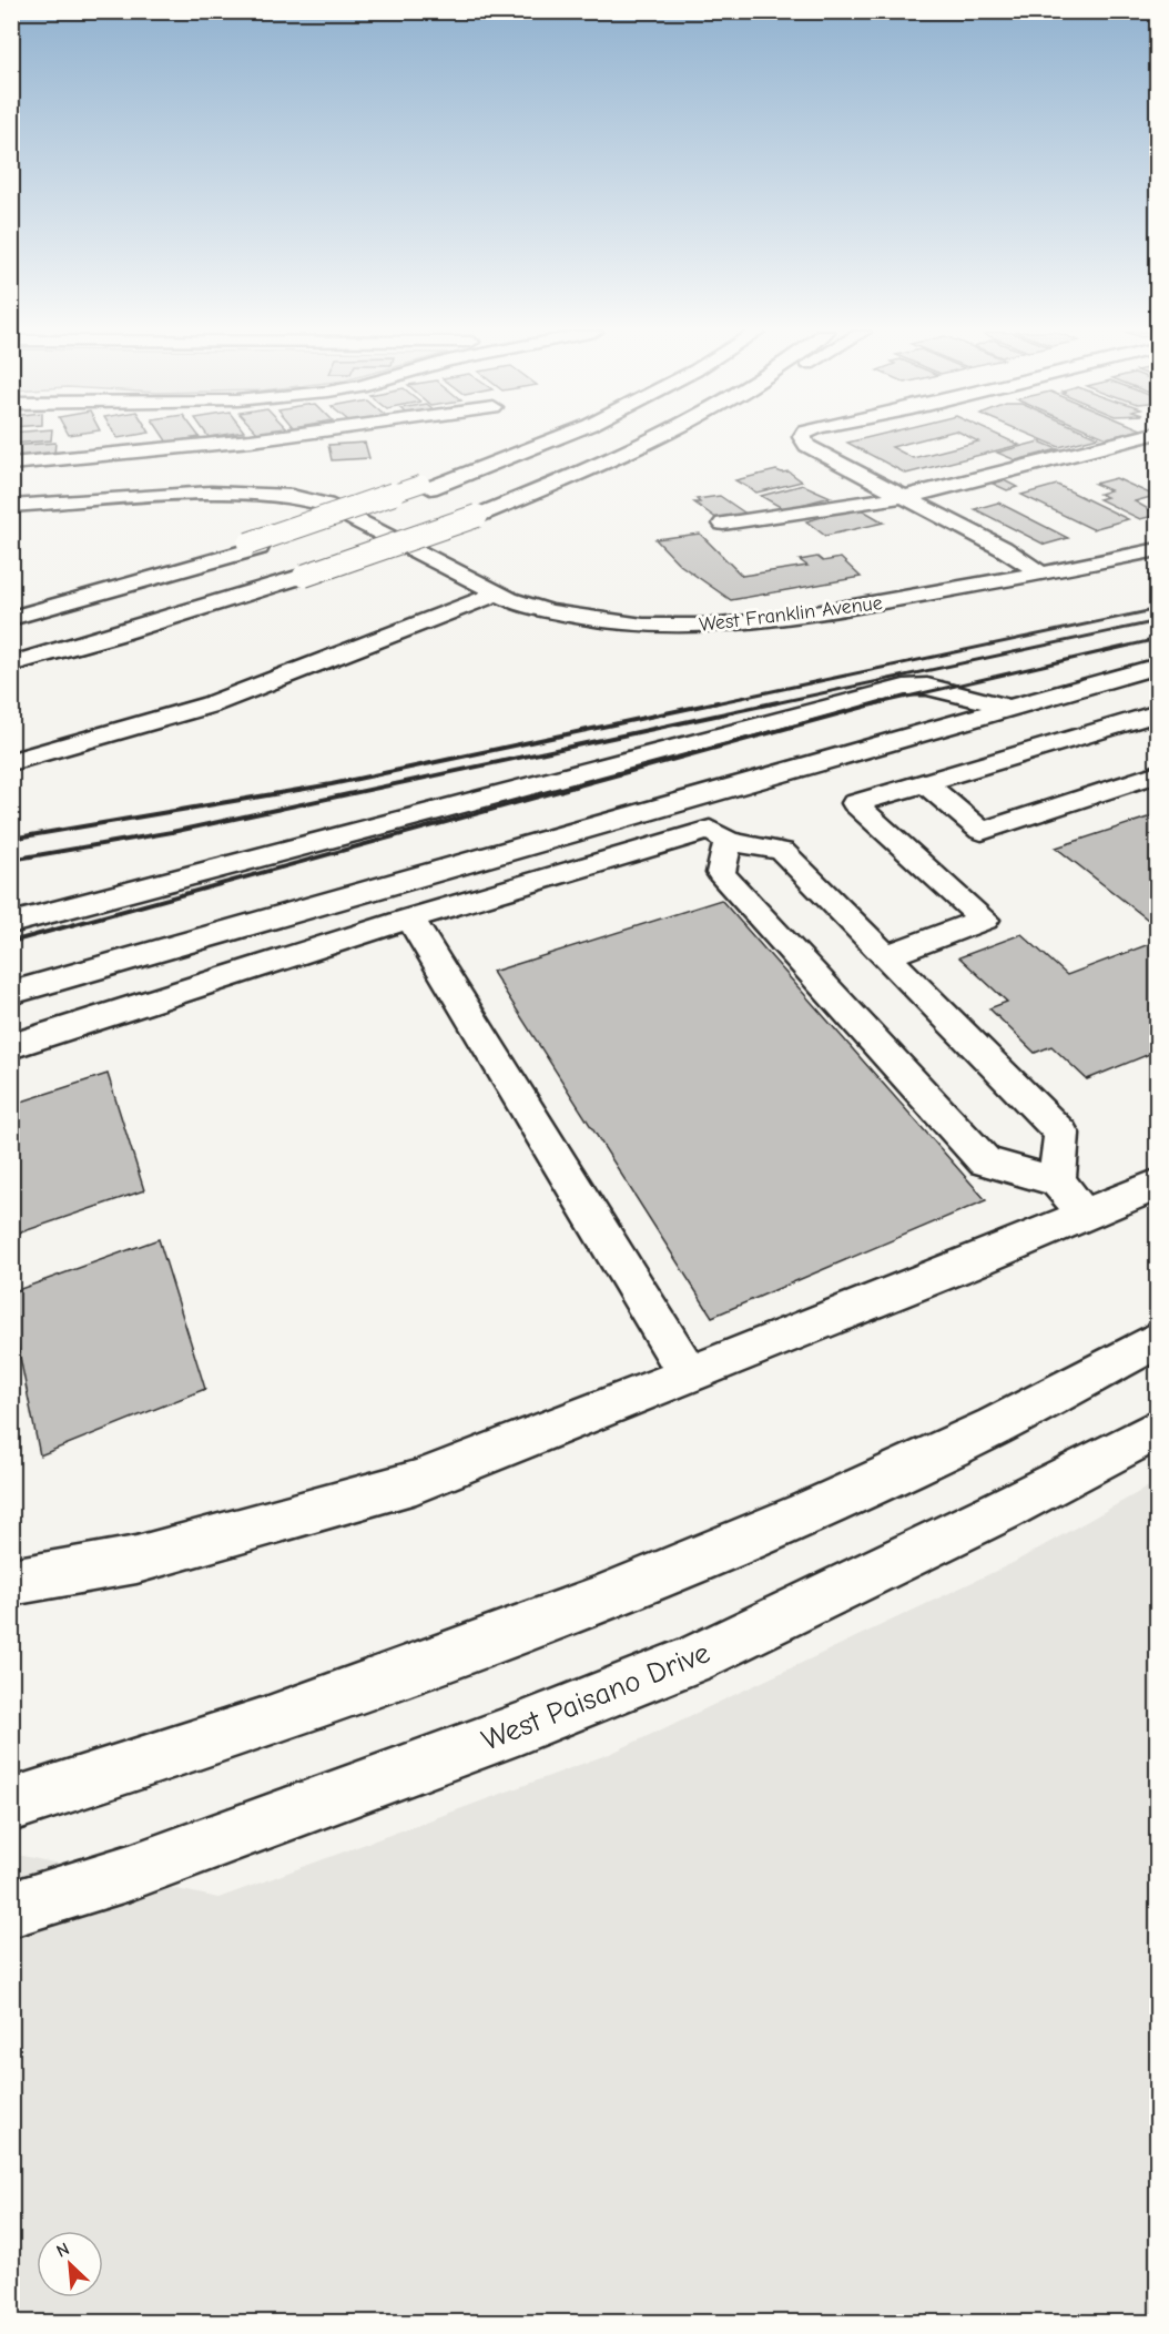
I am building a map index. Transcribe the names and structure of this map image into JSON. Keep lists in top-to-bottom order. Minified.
{"streets":{"main road":["West Franklin Avenue","West Paisano Drive"]},"north":"top left"}
